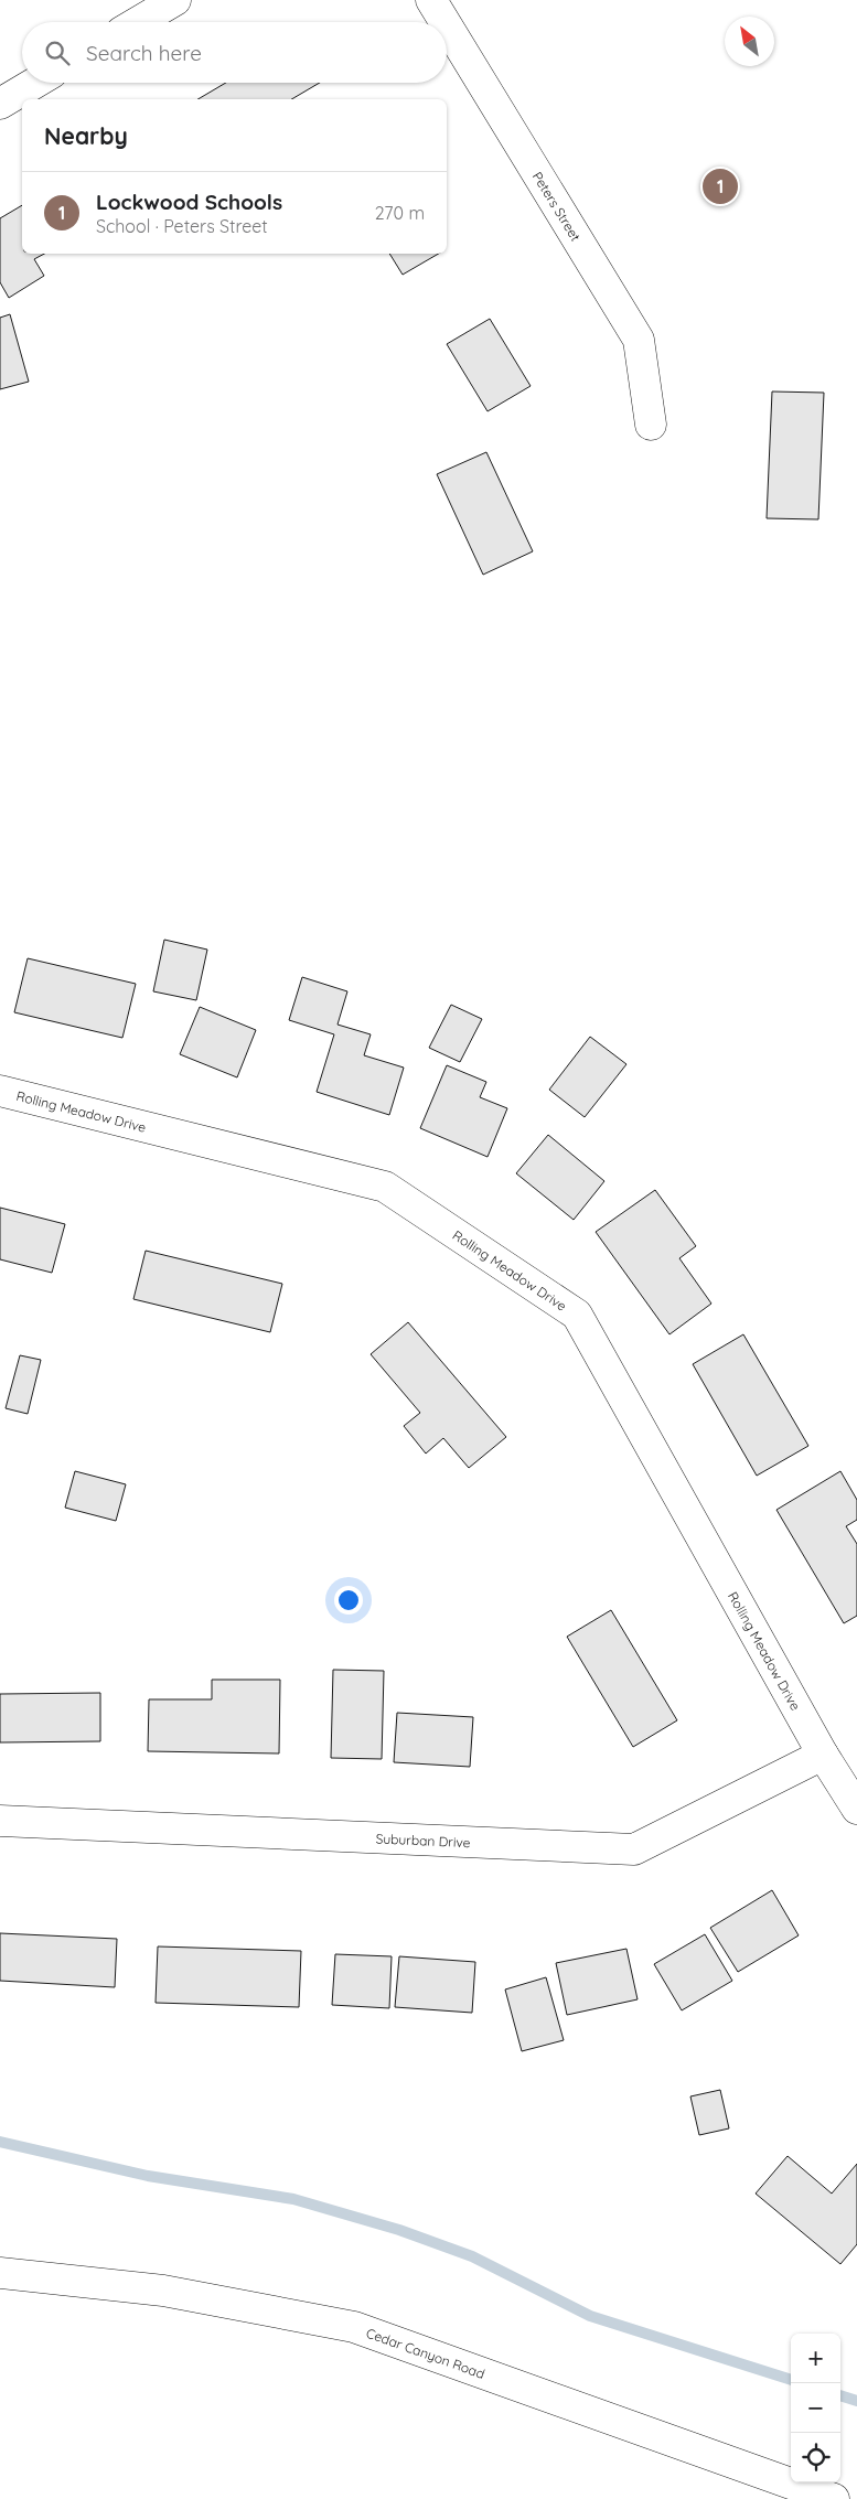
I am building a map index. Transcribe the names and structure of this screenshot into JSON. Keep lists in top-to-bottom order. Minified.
{"streets":{"street":["Peters Street","Rolling Meadow Drive","Suburban Drive","Cedar Canyon Road"]},"crossings":[["Rolling Meadow Drive","Suburban Drive"]],"north":"top left","page":{"search":"Search here","heading":"Nearby","pins":"1","list":[{"mark":"1","name":"Lockwood Schools","note":"School · Peters Street","value":"270 m"}],"map_buttons":["+","−"]}}
